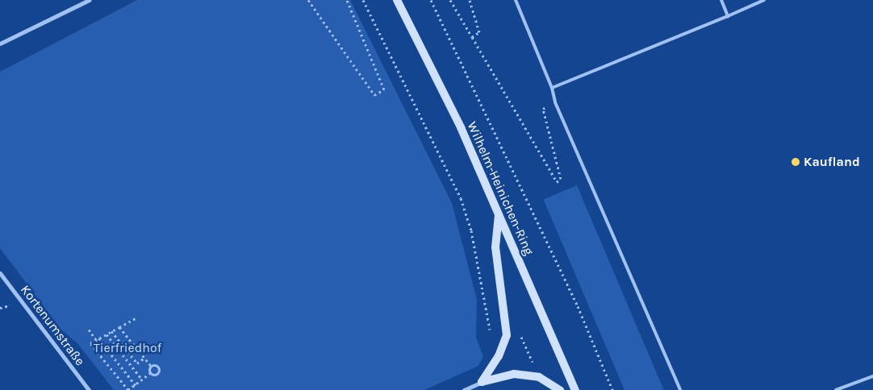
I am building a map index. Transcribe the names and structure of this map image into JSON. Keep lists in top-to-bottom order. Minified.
{"streets":{"main road":["Wilhelm-Heinichen-Ring"],"street":["Kortenumstraße"]},"parks":["Tierfriedhof"],"places":["Kaufland"]}
